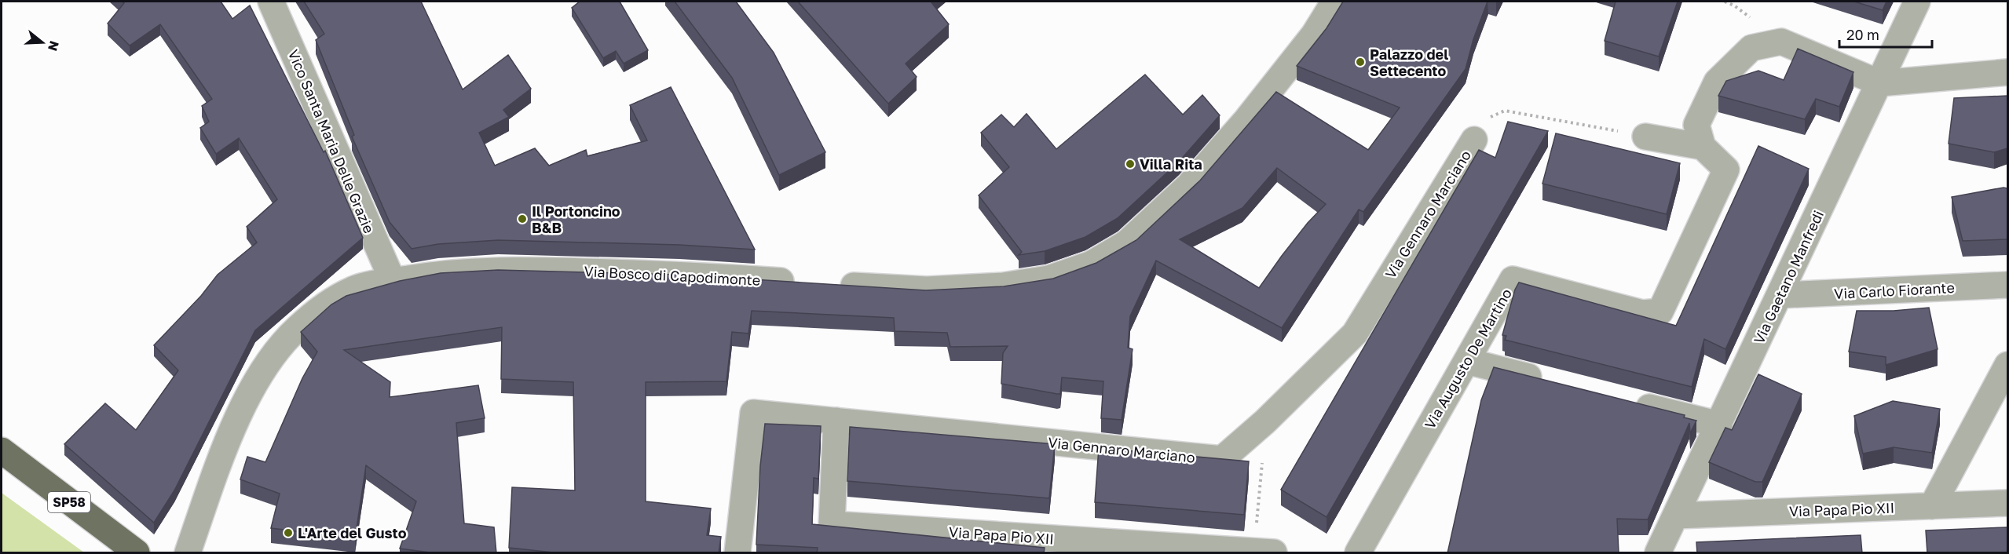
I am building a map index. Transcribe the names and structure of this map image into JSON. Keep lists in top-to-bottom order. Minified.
{"streets":{"main road":["SP58"],"street":["Vico Santa Maria Delle Grazie","Via Gennaro Marciano","Via Bosco di Capodimonte","Via Gaetano Manfredi","Via Carlo Fiorante","Via Augusto De Martino","Via Papa Pio XII"]},"crossings":[["Vico Santa Maria Delle Grazie","Via Bosco di Capodimonte"],["Via Gennaro Marciano","Via Papa Pio XII"],["Via Gaetano Manfredi","Via Carlo Fiorante"],["Via Gaetano Manfredi","Via Papa Pio XII"]],"places":["Palazzo del Settecento","Villa Rita","Il Portoncino B&B","L'Arte del Gusto"],"scale_bar":"20 m","north":"right"}
